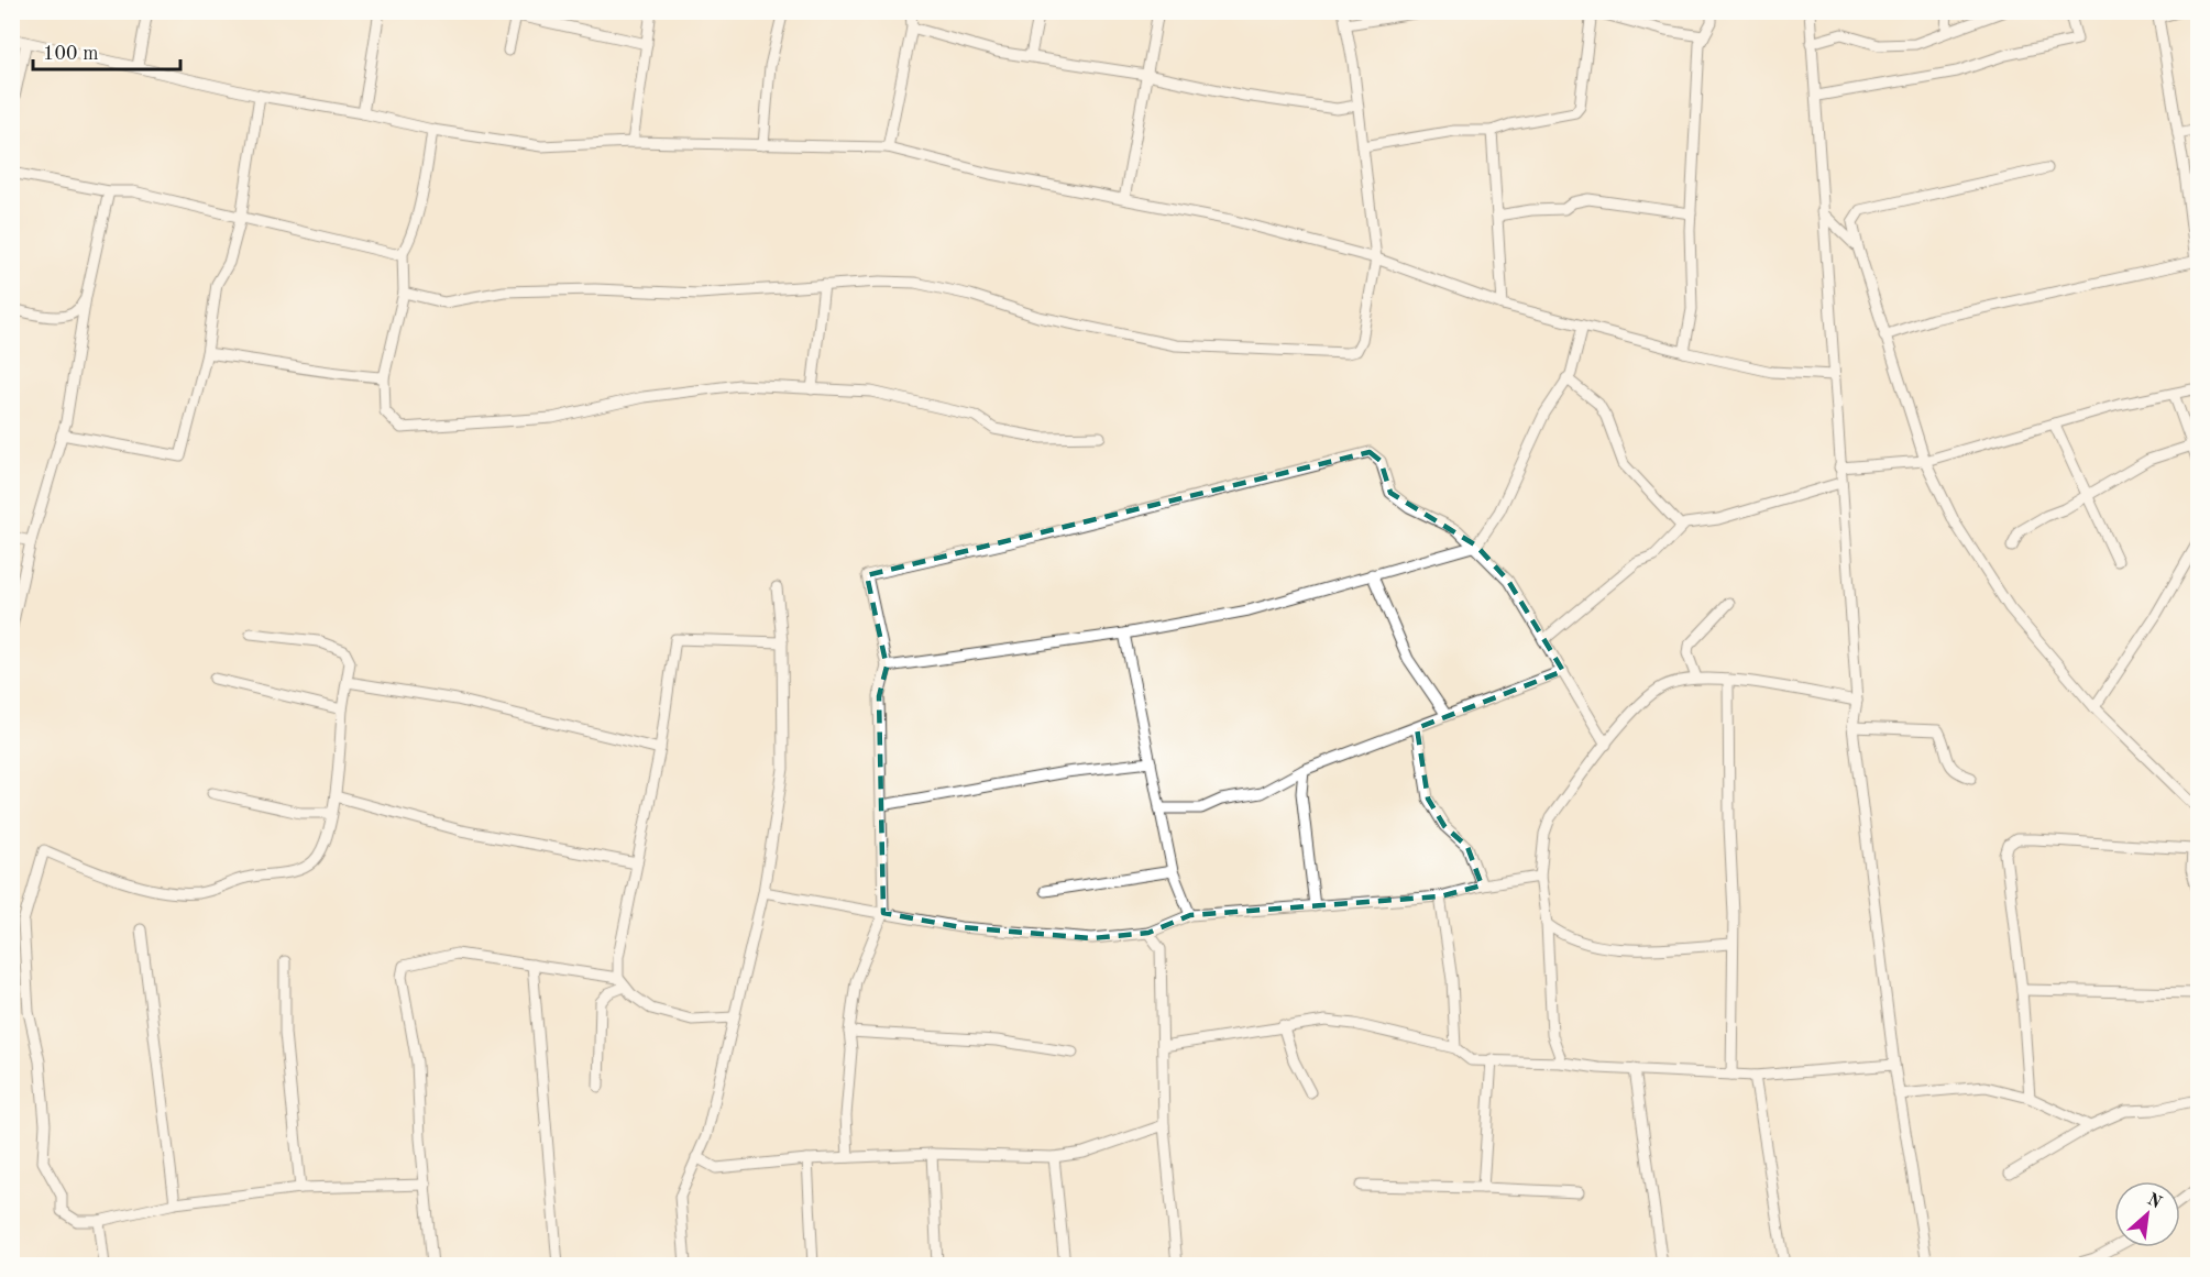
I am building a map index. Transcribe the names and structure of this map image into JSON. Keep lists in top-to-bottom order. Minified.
{"scale_bar":"100 m","north":"top right"}
